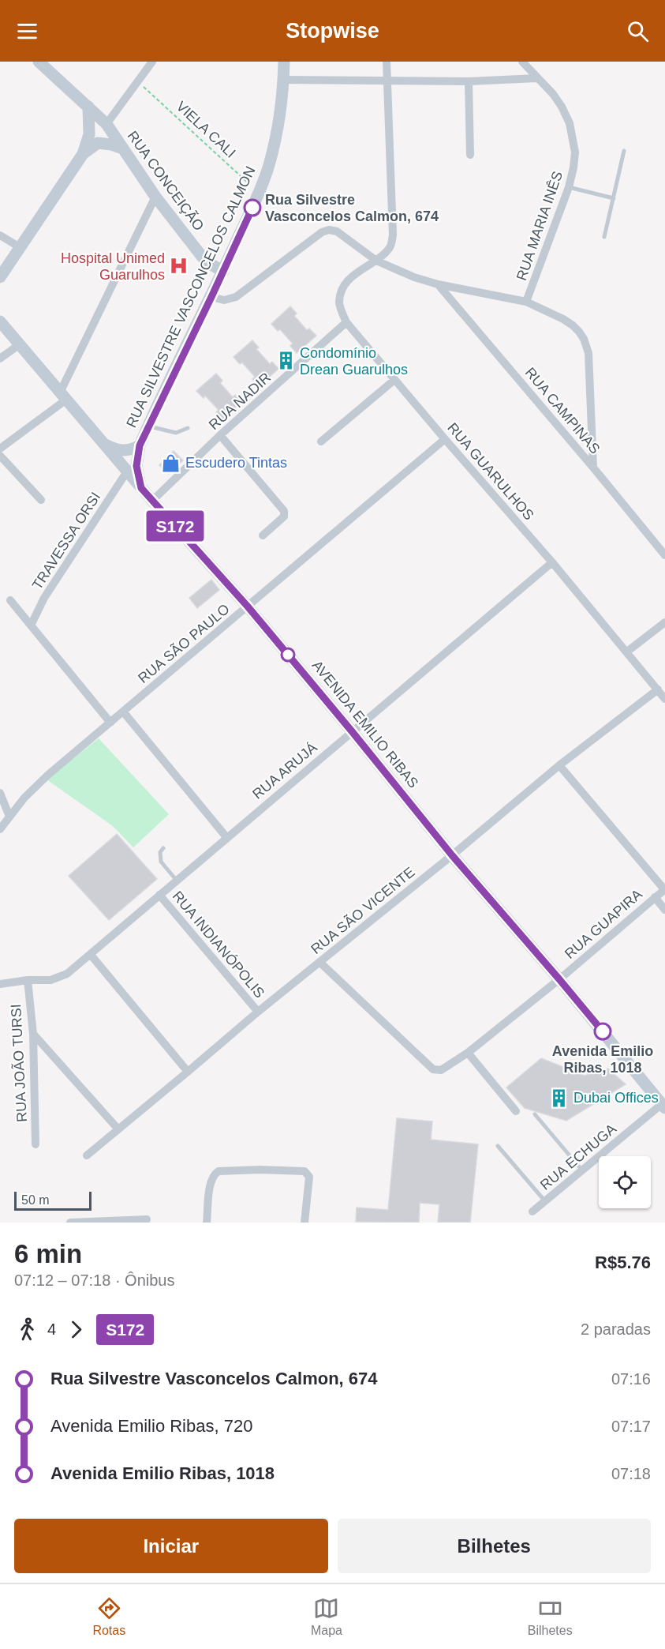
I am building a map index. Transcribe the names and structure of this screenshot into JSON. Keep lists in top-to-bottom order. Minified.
{"streets":{"main road":["RUA CONCEIÇÃO","RUA SILVESTRE VASCONCELOS CALMON","AVENIDA EMILIO RIBAS"],"street":["RUA MARIA INÊS","RUA NADIR","RUA CAMPINAS","RUA GUARULHOS","TRAVESSA ORSI","RUA SÃO PAULO","RUA ARUJÁ","RUA SÃO VICENTE","RUA GUAPIRA","RUA INDIANÓPOLIS","RUA JOÃO TURSI","RUA ECHUGA"],"path":["VIELA CALI"]},"crossings":[["VIELA CALI","RUA SILVESTRE VASCONCELOS CALMON"],["RUA CONCEIÇÃO","RUA SILVESTRE VASCONCELOS CALMON"],["RUA SILVESTRE VASCONCELOS CALMON","AVENIDA EMILIO RIBAS"],["RUA NADIR","RUA GUARULHOS"],["RUA NADIR","AVENIDA EMILIO RIBAS"],["RUA GUARULHOS","RUA SÃO PAULO"],["RUA GUARULHOS","RUA ARUJÁ"],["RUA GUARULHOS","RUA SÃO VICENTE"],["TRAVESSA ORSI","AVENIDA EMILIO RIBAS"],["RUA SÃO PAULO","AVENIDA EMILIO RIBAS"],["AVENIDA EMILIO RIBAS","RUA ARUJÁ"],["AVENIDA EMILIO RIBAS","RUA SÃO VICENTE"],["AVENIDA EMILIO RIBAS","RUA GUAPIRA"],["AVENIDA EMILIO RIBAS","RUA ECHUGA"],["RUA ARUJÁ","RUA INDIANÓPOLIS"],["RUA ARUJÁ","RUA JOÃO TURSI"],["RUA SÃO VICENTE","RUA GUAPIRA"],["RUA SÃO VICENTE","RUA INDIANÓPOLIS"]],"places":{"other":["Rua Silvestre Vasconcelos Calmon, 674","Avenida Emilio Ribas, 1018"],"hospital":["Hospital Unimed Guarulhos"],"building":["Condomínio Drean Guarulhos","Dubai Offices"],"shop":["Escudero Tintas"]},"lines":["bus line S172"],"scale_bar":"50 m","page":{"header":"Stopwise","on_map":"S172","scale":"50 m","heading":["6 min","07:12 – 07:18 · Ônibus","R$5.76"],"legs":["4","S172","2 paradas"],"list":[{"name":"Rua Silvestre Vasconcelos Calmon, 674","value":"07:16"},{"name":"Avenida Emilio Ribas, 720","value":"07:17"},{"name":"Avenida Emilio Ribas, 1018","value":"07:18"}],"buttons":["Iniciar","Bilhetes"],"tabs":["Rotas","Mapa","Bilhetes"]}}
